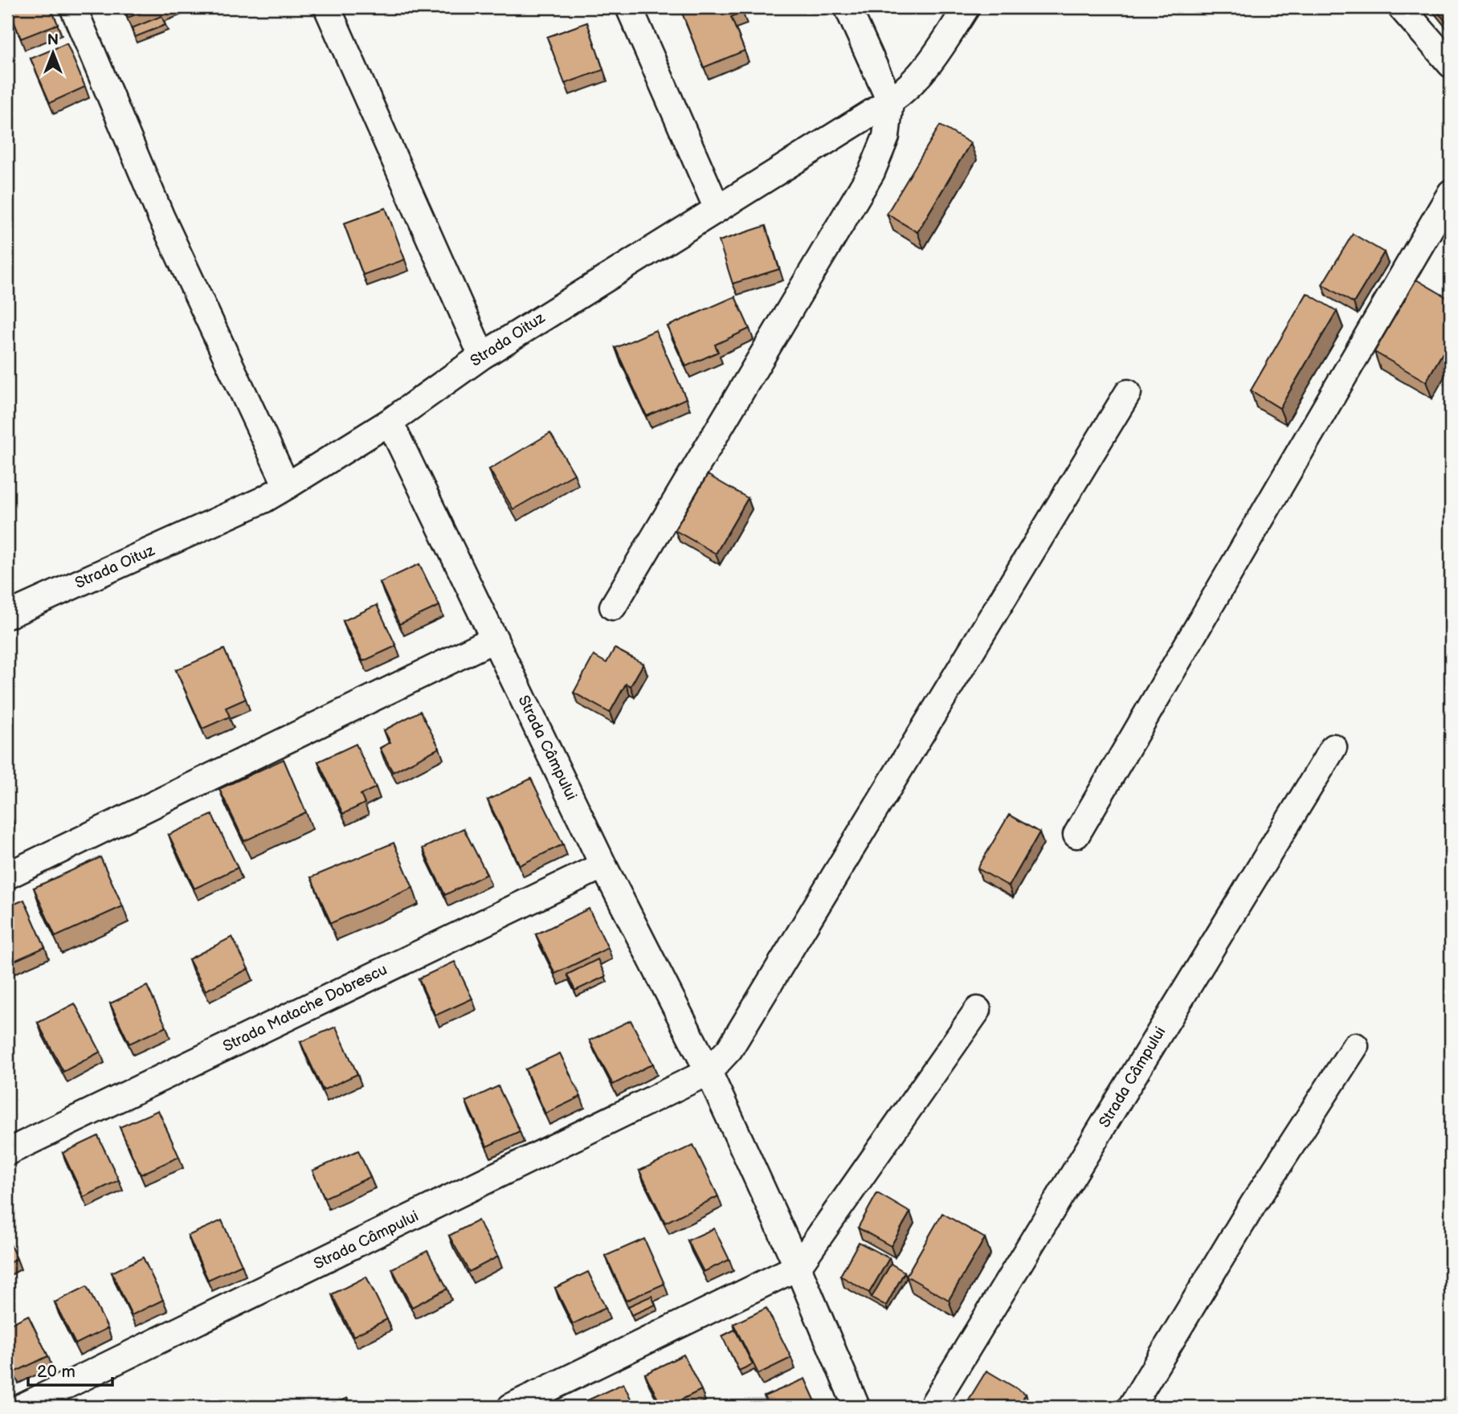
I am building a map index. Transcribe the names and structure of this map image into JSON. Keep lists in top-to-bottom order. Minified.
{"streets":{"street":["Strada Oituz","Strada Câmpului","Strada Matache Dobrescu"]},"crossings":[["Strada Oituz","Strada Câmpului"],["Strada Câmpului","Strada Matache Dobrescu"]],"scale_bar":"20 m","north":"top"}
